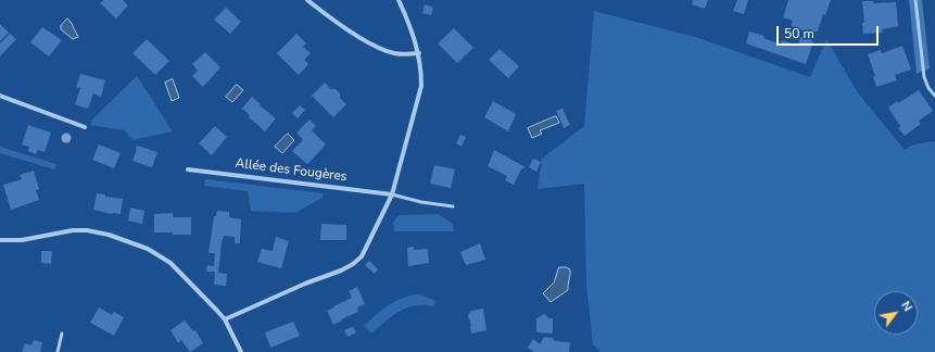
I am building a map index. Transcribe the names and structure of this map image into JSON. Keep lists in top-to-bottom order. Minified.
{"streets":{"street":["Allée des Fougères"]},"scale_bar":"50 m","north":"top right"}
